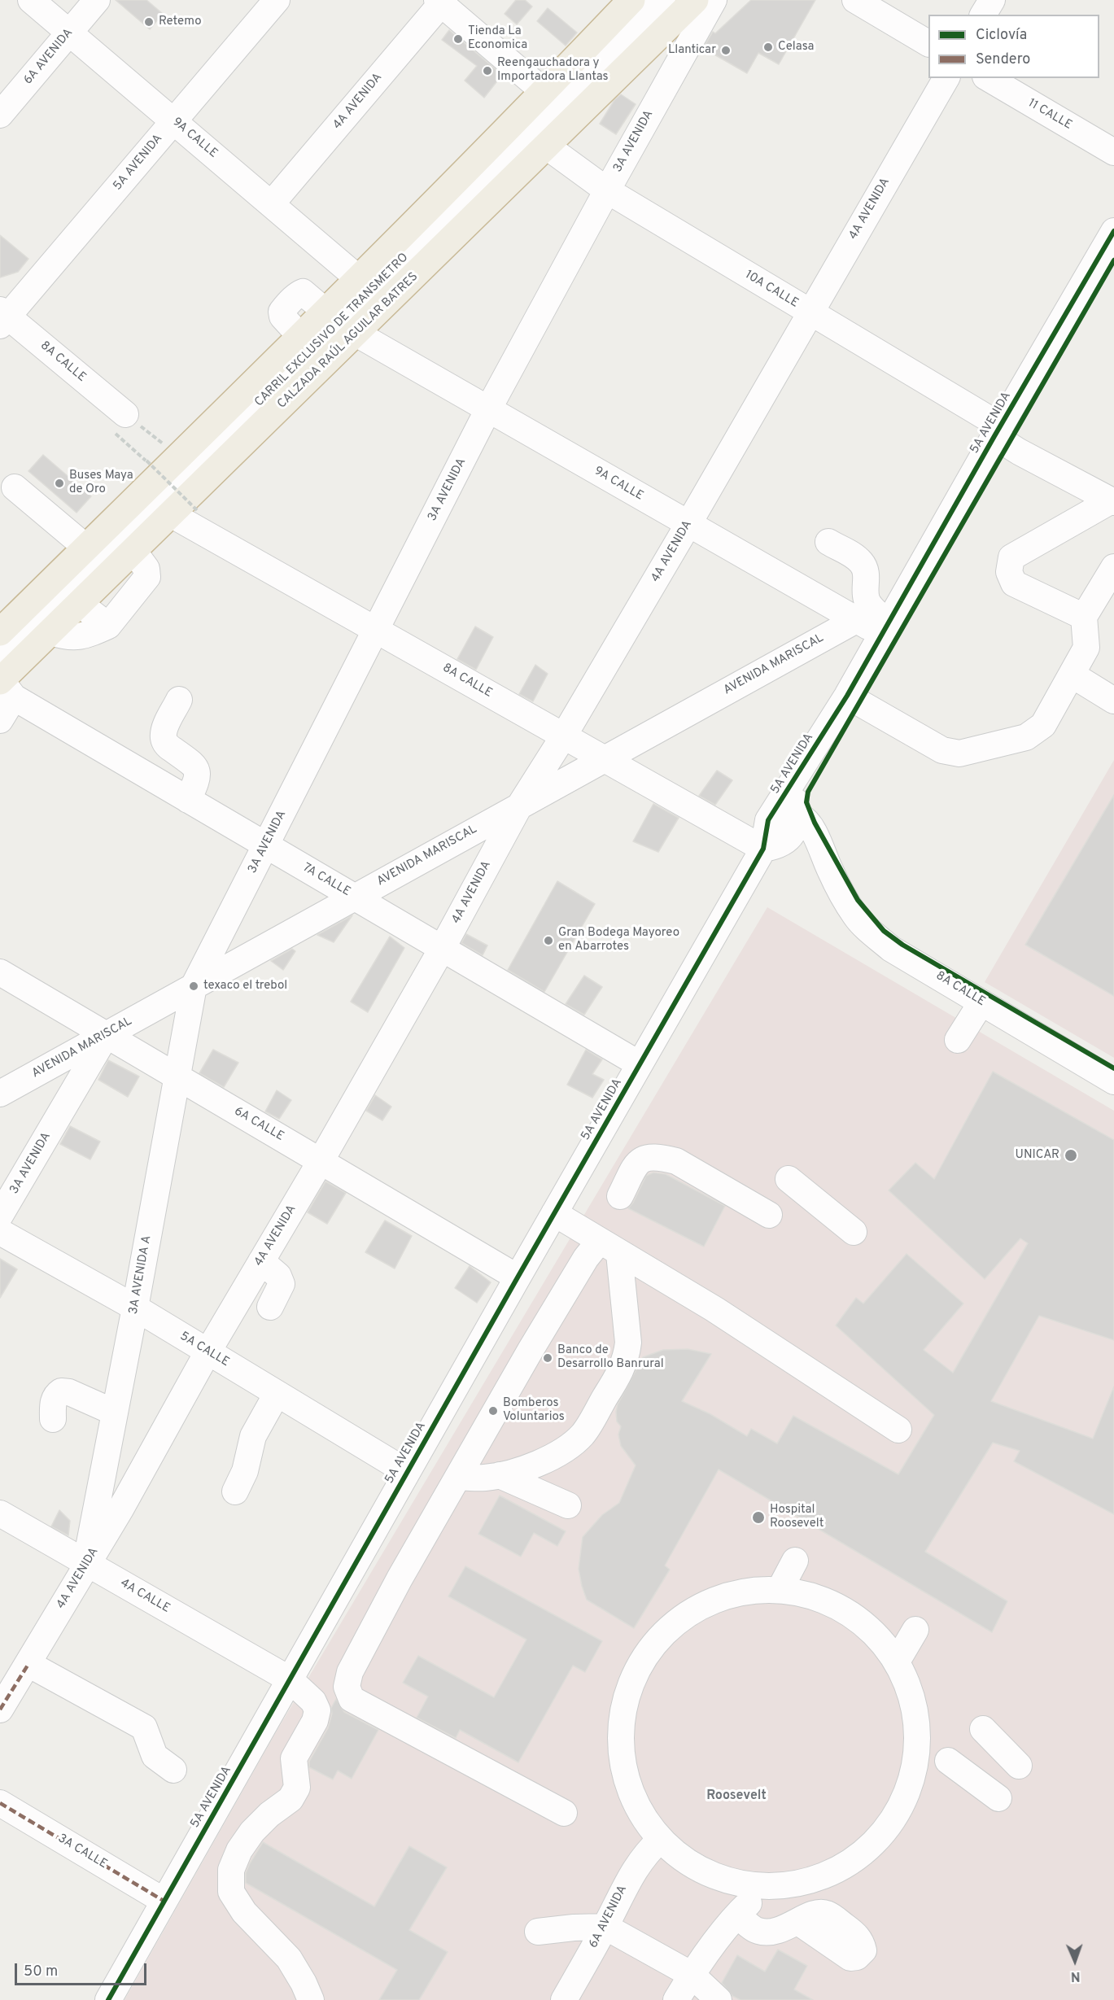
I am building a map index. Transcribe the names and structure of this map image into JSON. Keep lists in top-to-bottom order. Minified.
{"streets":{"highway":["CALZADA RAÚL AGUILAR BATRES"],"street":["6A AVENIDA","4A AVENIDA","11 CALLE","9A CALLE","3A AVENIDA","5A AVENIDA","10A CALLE","CARRIL EXCLUSIVO DE TRANSMETRO","8A CALLE","AVENIDA MARISCAL","7A CALLE","6A CALLE","3A AVENIDA A","5A CALLE","4A CALLE","3A CALLE"]},"crossings":[["6A AVENIDA","9A CALLE"],["4A AVENIDA","9A CALLE"],["4A AVENIDA","10A CALLE"],["4A AVENIDA","8A CALLE"],["4A AVENIDA","AVENIDA MARISCAL"],["4A AVENIDA","7A CALLE"],["4A AVENIDA","6A CALLE"],["4A AVENIDA","3A AVENIDA A"],["4A AVENIDA","5A CALLE"],["4A AVENIDA","4A CALLE"],["9A CALLE","3A AVENIDA"],["9A CALLE","5A AVENIDA"],["9A CALLE","CALZADA RAÚL AGUILAR BATRES"],["9A CALLE","AVENIDA MARISCAL"],["3A AVENIDA","10A CALLE"],["3A AVENIDA","8A CALLE"],["3A AVENIDA","AVENIDA MARISCAL"],["3A AVENIDA","7A CALLE"],["3A AVENIDA","6A CALLE"],["3A AVENIDA","3A AVENIDA A"],["5A AVENIDA","10A CALLE"],["5A AVENIDA","8A CALLE"],["5A AVENIDA","7A CALLE"],["5A AVENIDA","6A CALLE"],["5A AVENIDA","5A CALLE"],["5A AVENIDA","4A CALLE"],["5A AVENIDA","3A CALLE"],["10A CALLE","CALZADA RAÚL AGUILAR BATRES"],["CALZADA RAÚL AGUILAR BATRES","8A CALLE"],["CALZADA RAÚL AGUILAR BATRES","7A CALLE"],["8A CALLE","AVENIDA MARISCAL"],["AVENIDA MARISCAL","7A CALLE"],["AVENIDA MARISCAL","6A CALLE"],["AVENIDA MARISCAL","3A AVENIDA A"],["6A CALLE","3A AVENIDA A"],["3A AVENIDA A","5A CALLE"],["3A AVENIDA A","4A CALLE"]],"districts":["Roosevelt"],"places":["Retemo","Tienda La Economica","Celasa","Llanticar","Reengauchadora y Importadora Llantas","Buses Maya de Oro","Gran Bodega Mayoreo en Abarrotes","texaco el trebol","UNICAR","Banco de Desarrollo Banrural","Bomberos Voluntarios","Hospital Roosevelt"],"legend":["Ciclovía","Sendero"],"scale_bar":"50 m","north":"bottom"}
